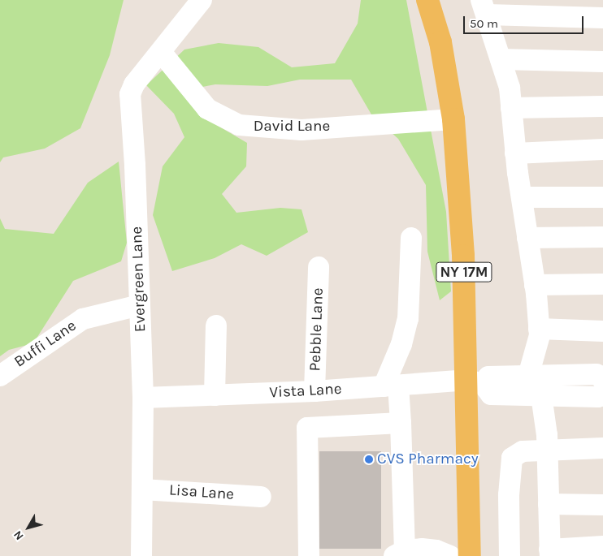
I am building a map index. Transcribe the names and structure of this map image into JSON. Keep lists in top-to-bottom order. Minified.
{"streets":{"main road":["NY 17M"],"street":["David Lane","Evergreen Lane","Pebble Lane","Buffi Lane","Vista Lane","Lisa Lane"]},"crossings":[["David Lane","NY 17M"],["David Lane","Evergreen Lane"],["NY 17M","Vista Lane"],["Evergreen Lane","Buffi Lane"],["Evergreen Lane","Vista Lane"],["Evergreen Lane","Lisa Lane"],["Pebble Lane","Vista Lane"]],"places":["CVS Pharmacy"],"scale_bar":"50 m","north":"bottom left"}
